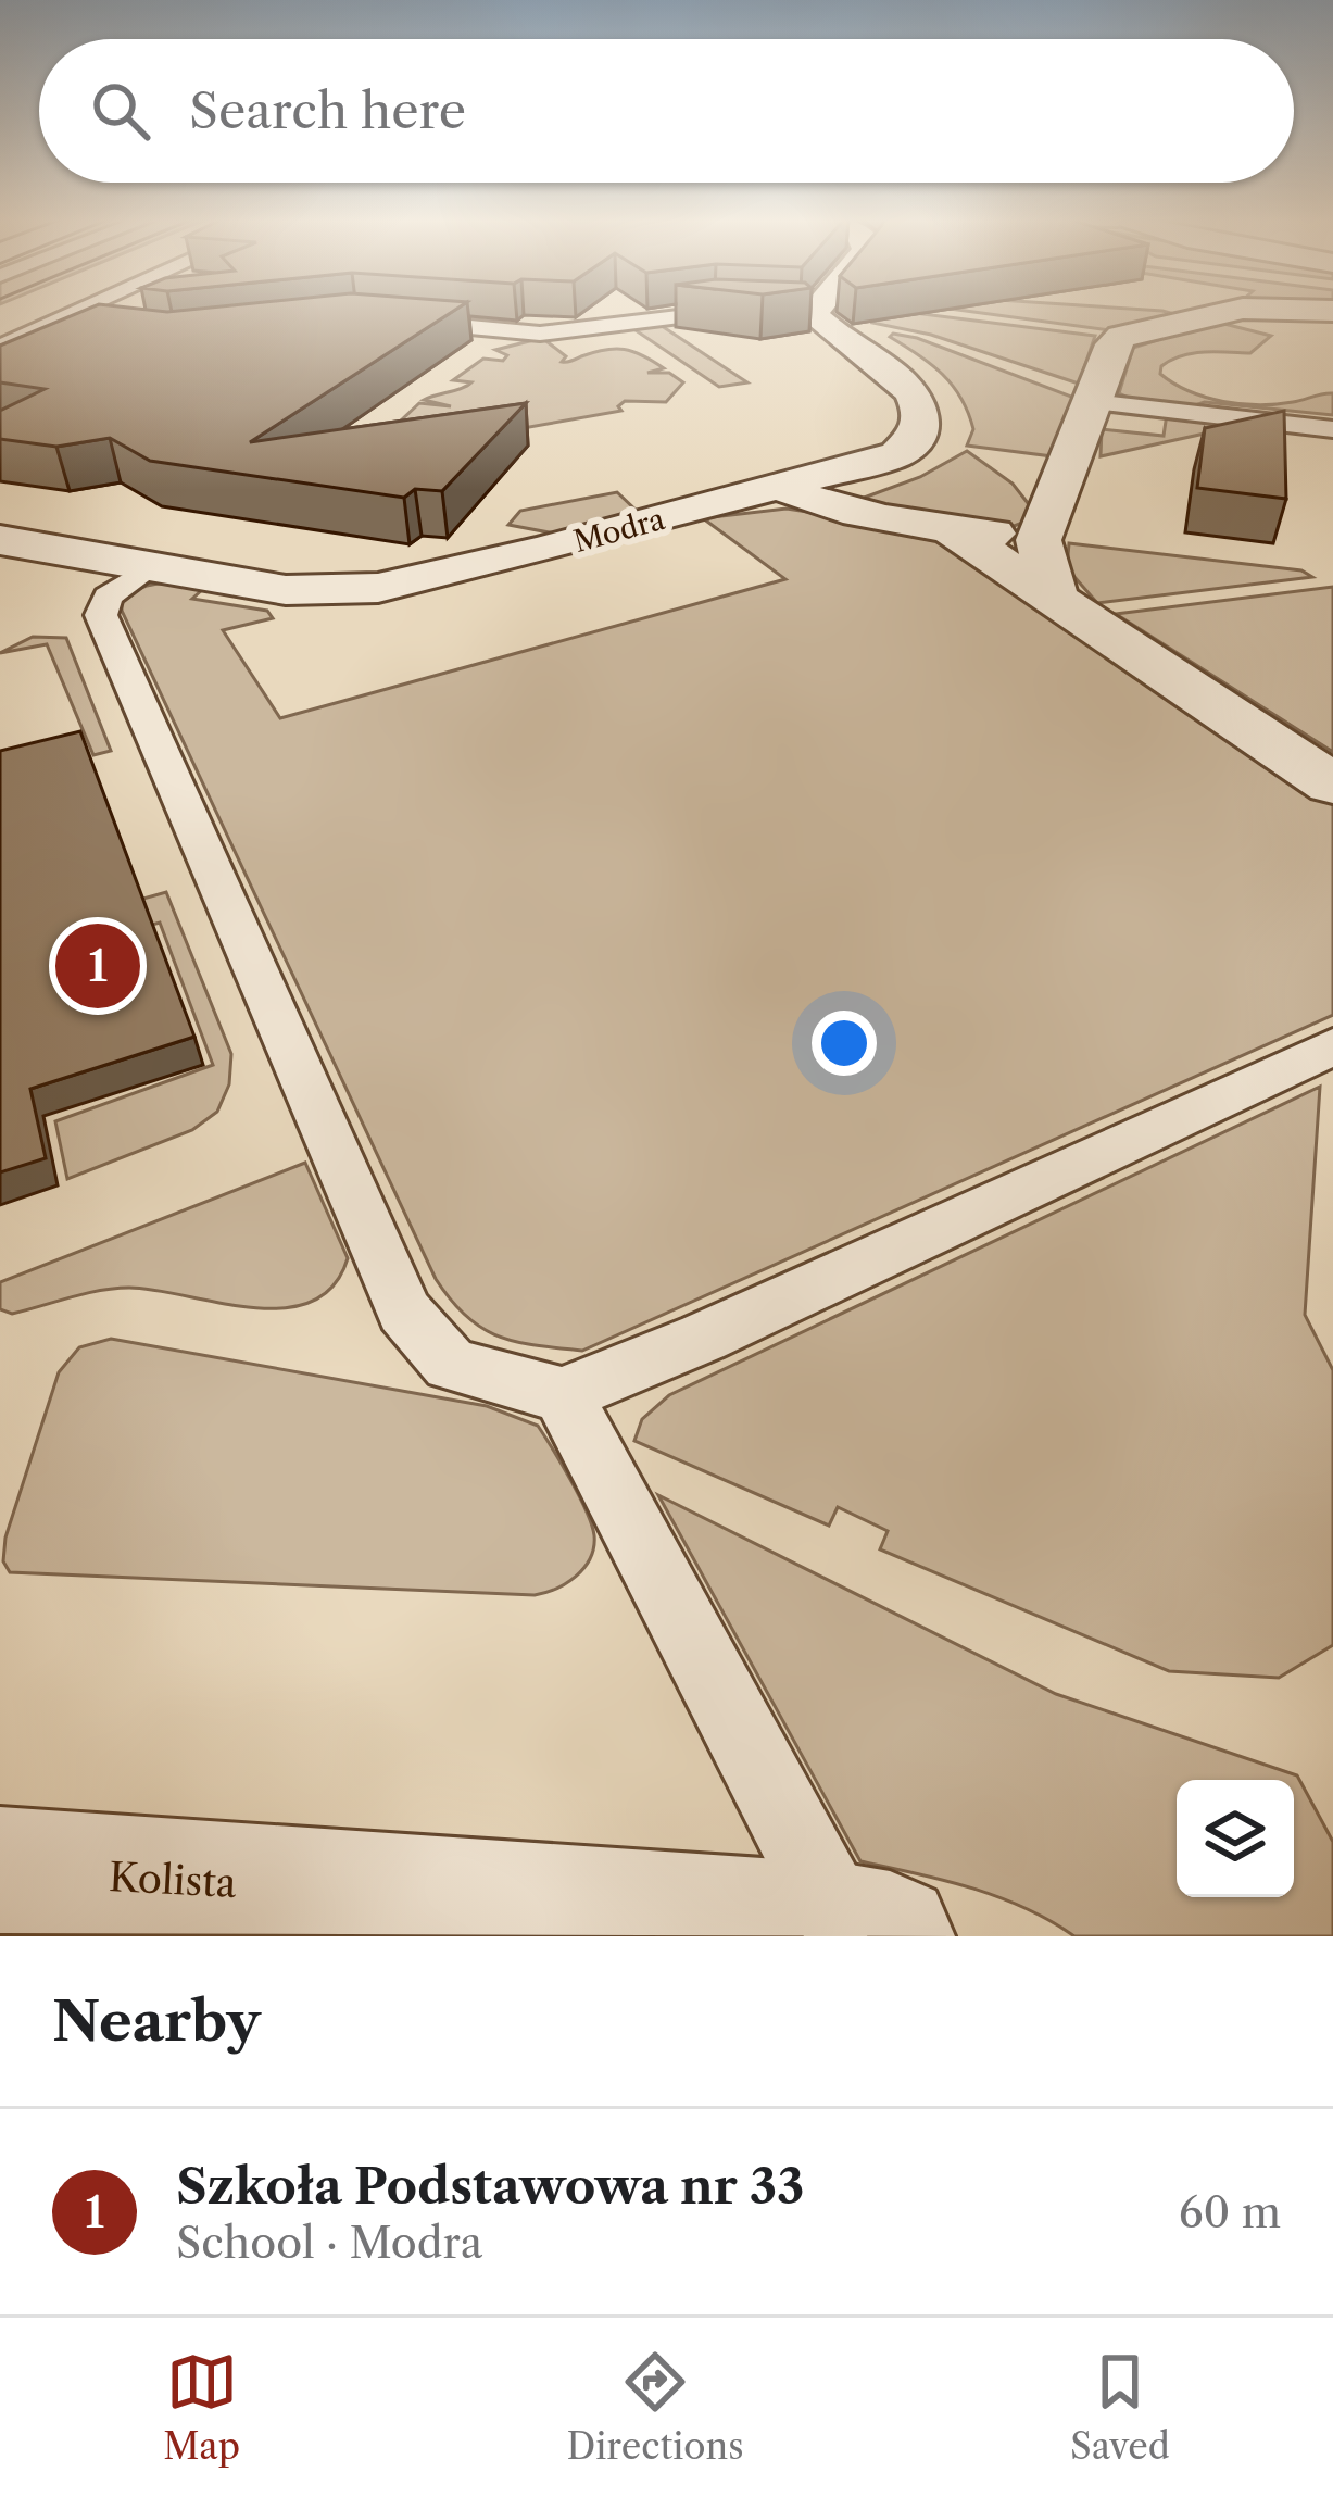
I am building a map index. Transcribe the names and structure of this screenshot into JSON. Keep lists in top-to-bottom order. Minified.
{"streets":{"street":["Modra","Kolista"]},"page":{"search":"Search here","pins":"1","heading":"Nearby","list":[{"mark":"1","name":"Szkoła Podstawowa nr 33","note":"School · Modra","value":"60 m"}],"nav":["Map","Directions","Saved"]}}
